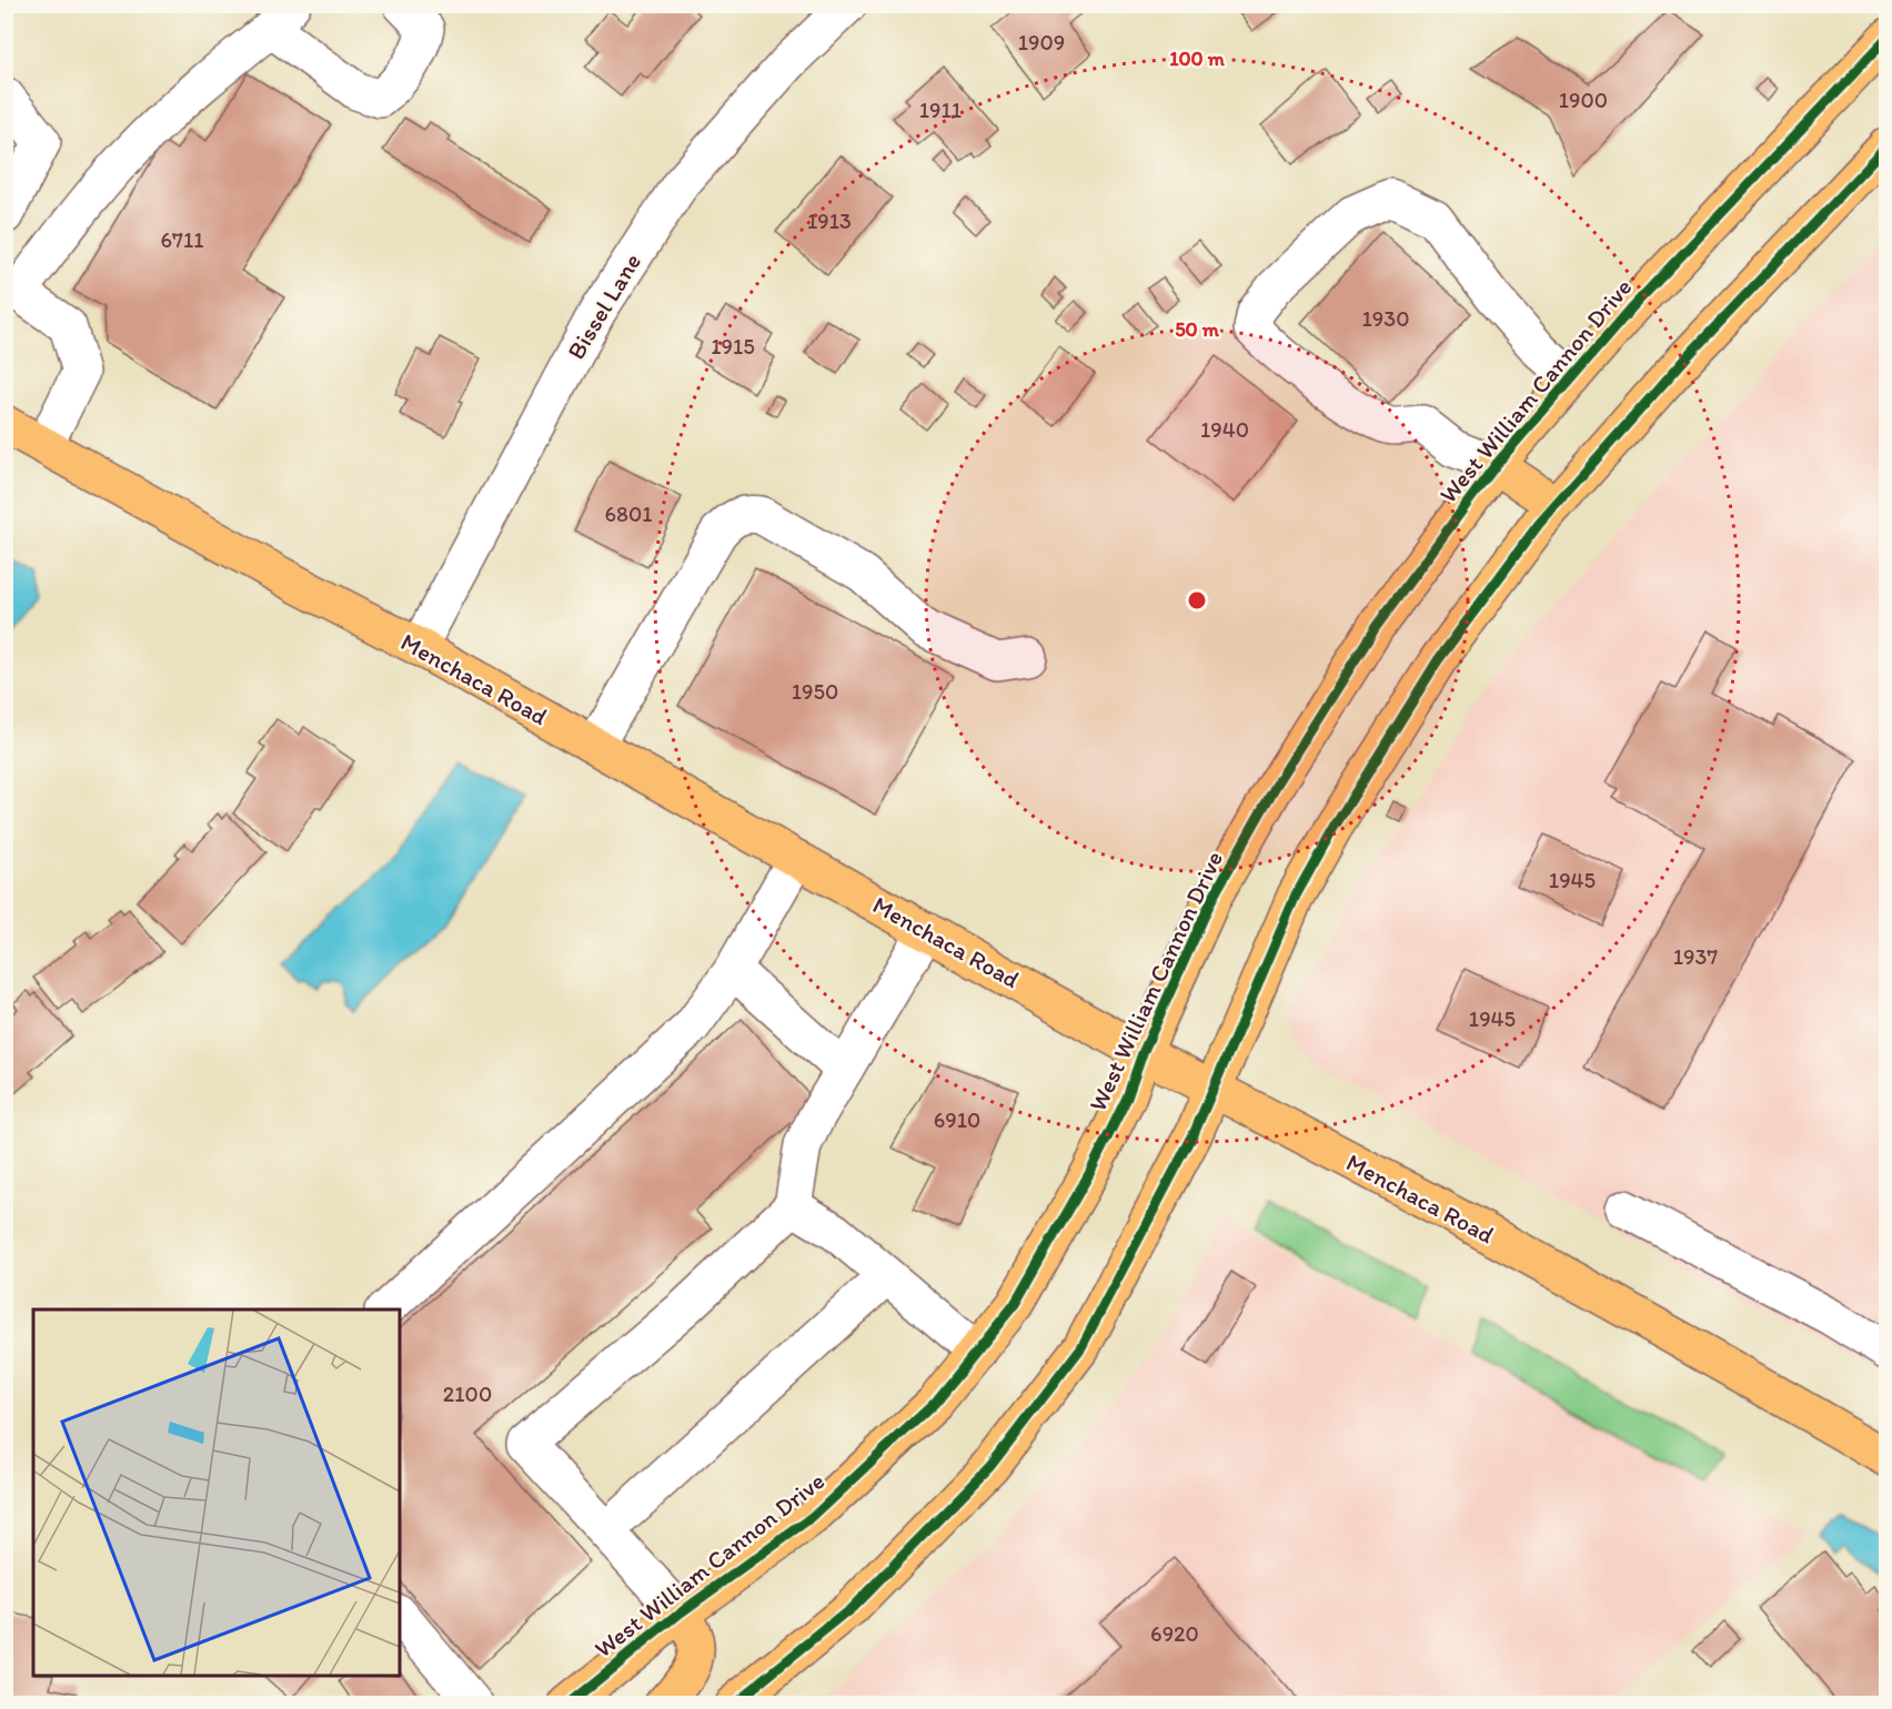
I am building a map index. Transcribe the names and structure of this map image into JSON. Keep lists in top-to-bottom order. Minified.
{"streets":{"main road":["West William Cannon Drive","Menchaca Road"],"street":["Bissel Lane"]},"crossings":[["Bissel Lane","Menchaca Road"],["West William Cannon Drive","Menchaca Road"]],"house_numbers":["1909","1900","1911","1913","6711","1930","1915","1940","6801","1950","1945","1937","1945","6910","2100","6920"],"rings":["100 m","50 m"]}
